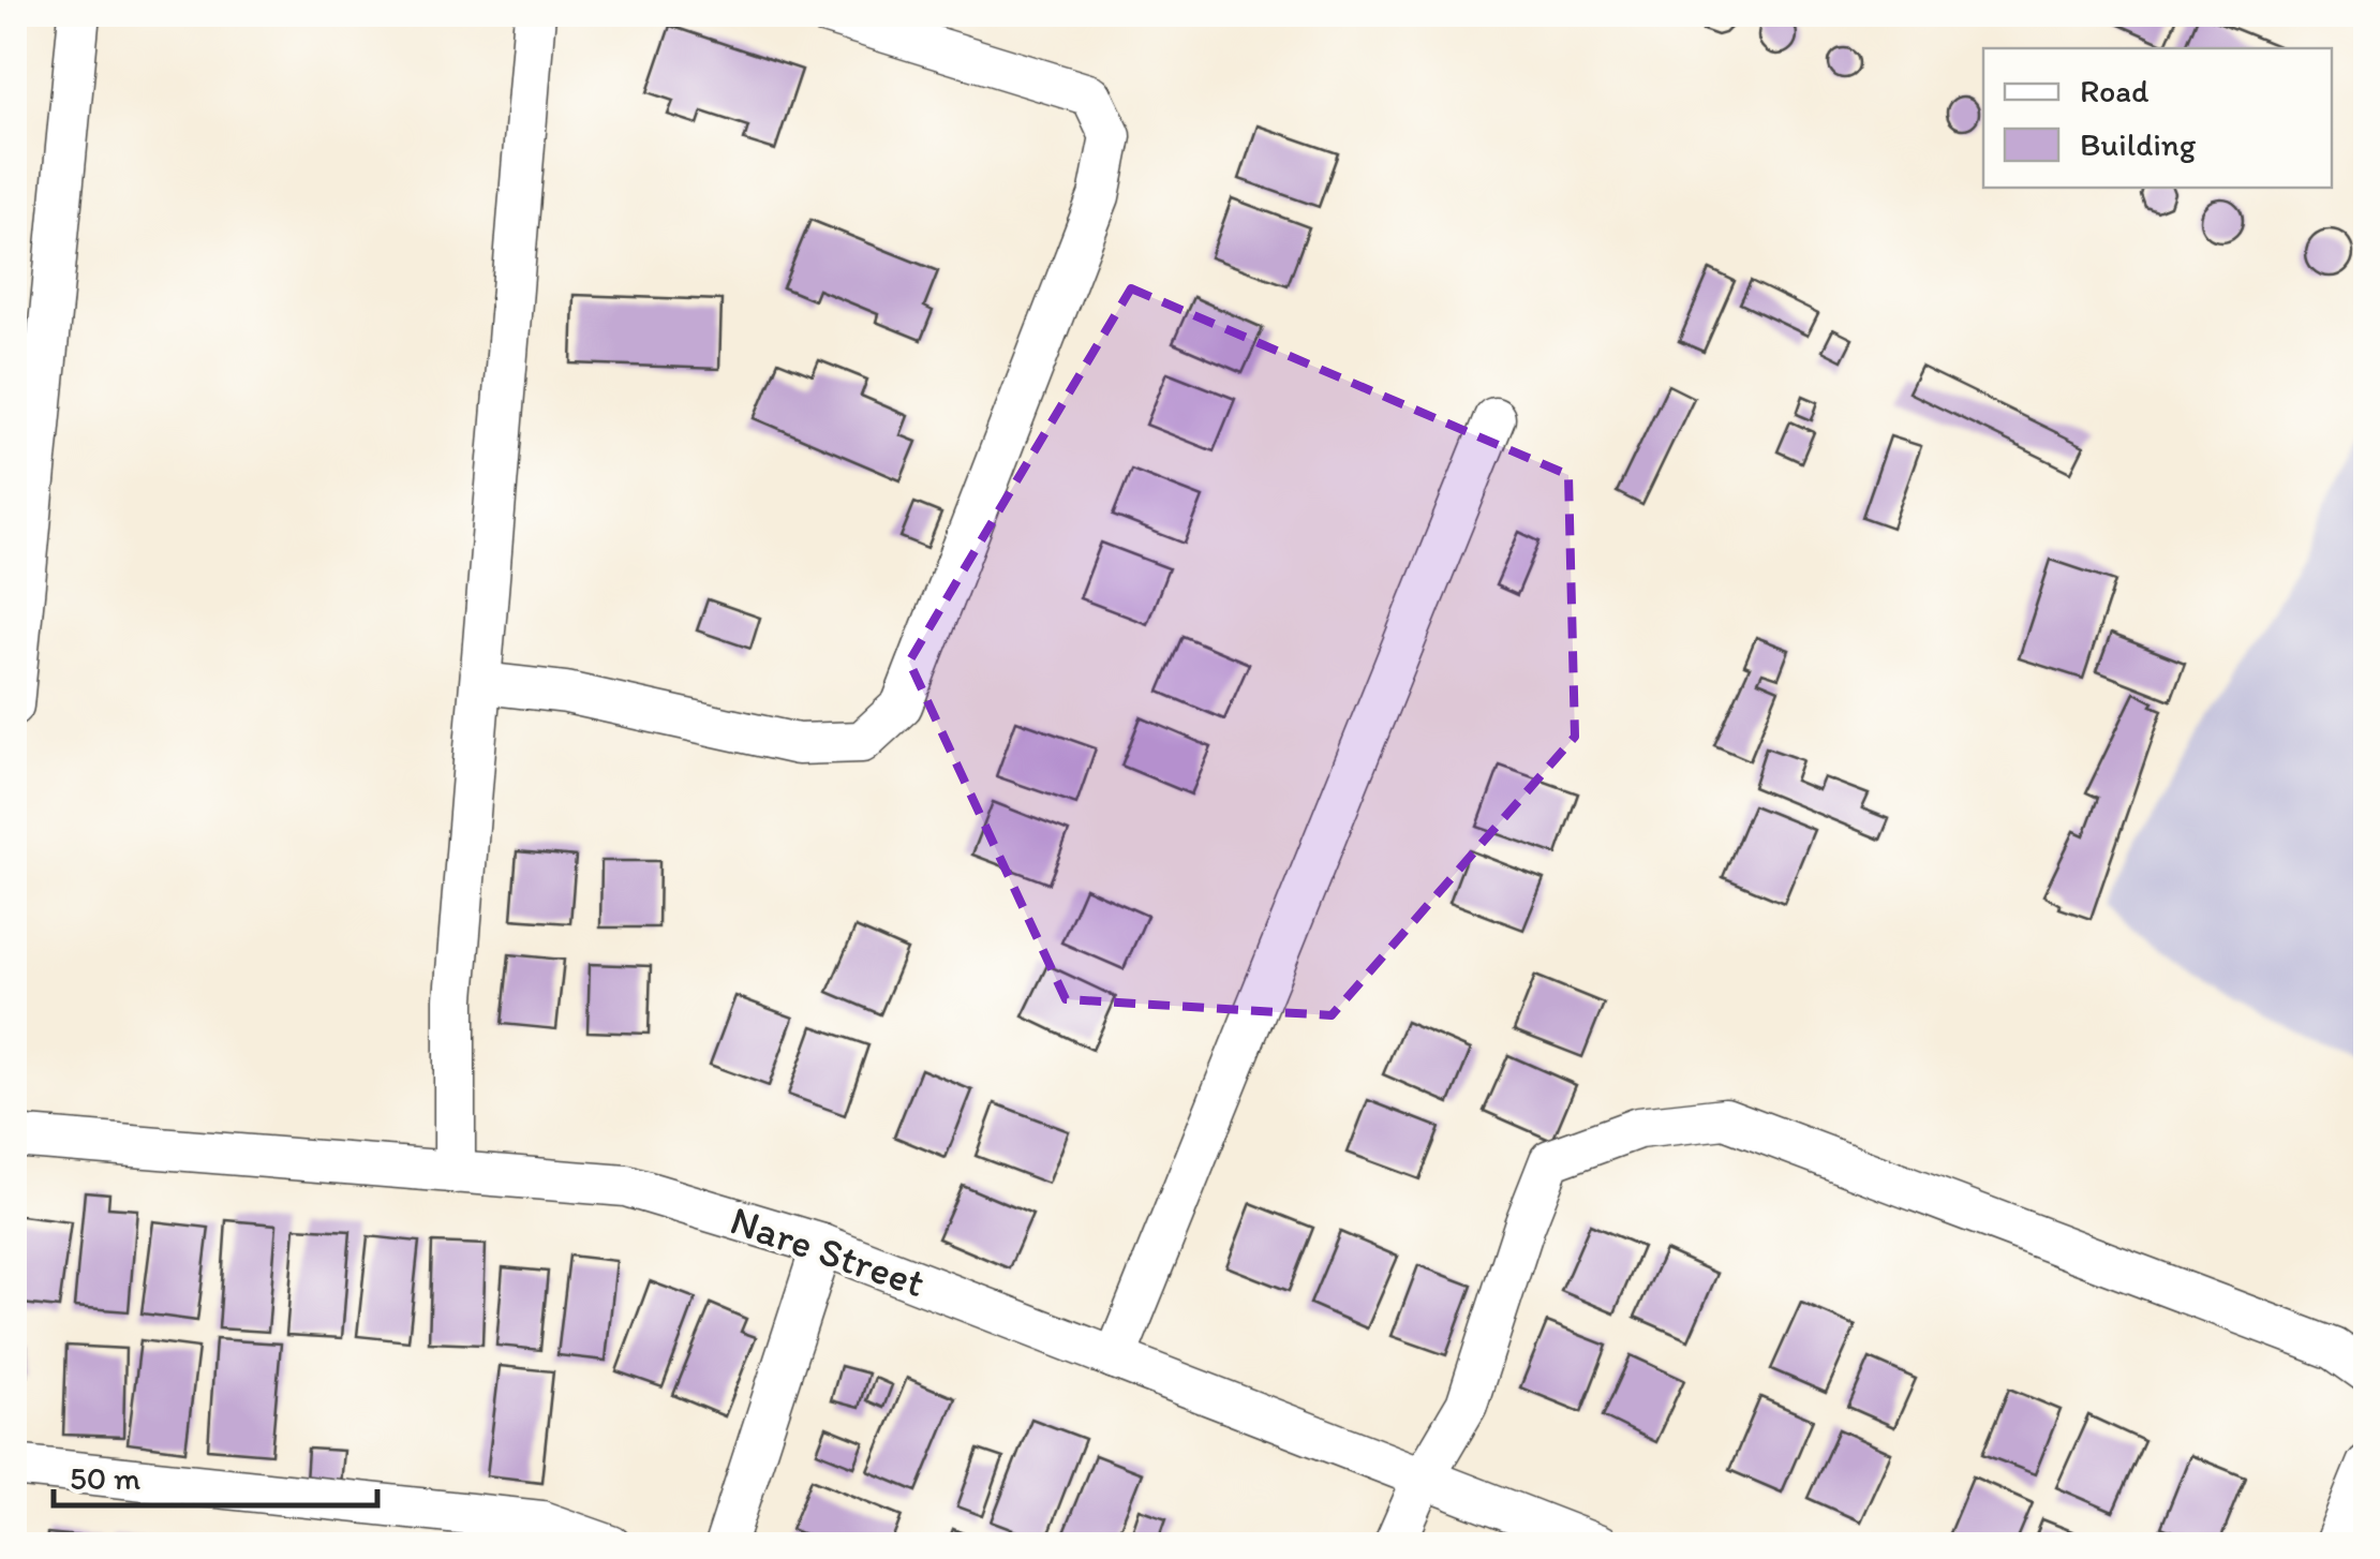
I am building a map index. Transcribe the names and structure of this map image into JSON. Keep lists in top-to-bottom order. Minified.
{"streets":{"street":["Nare Street"]},"legend":["Road","Building"],"scale_bar":"50 m"}
